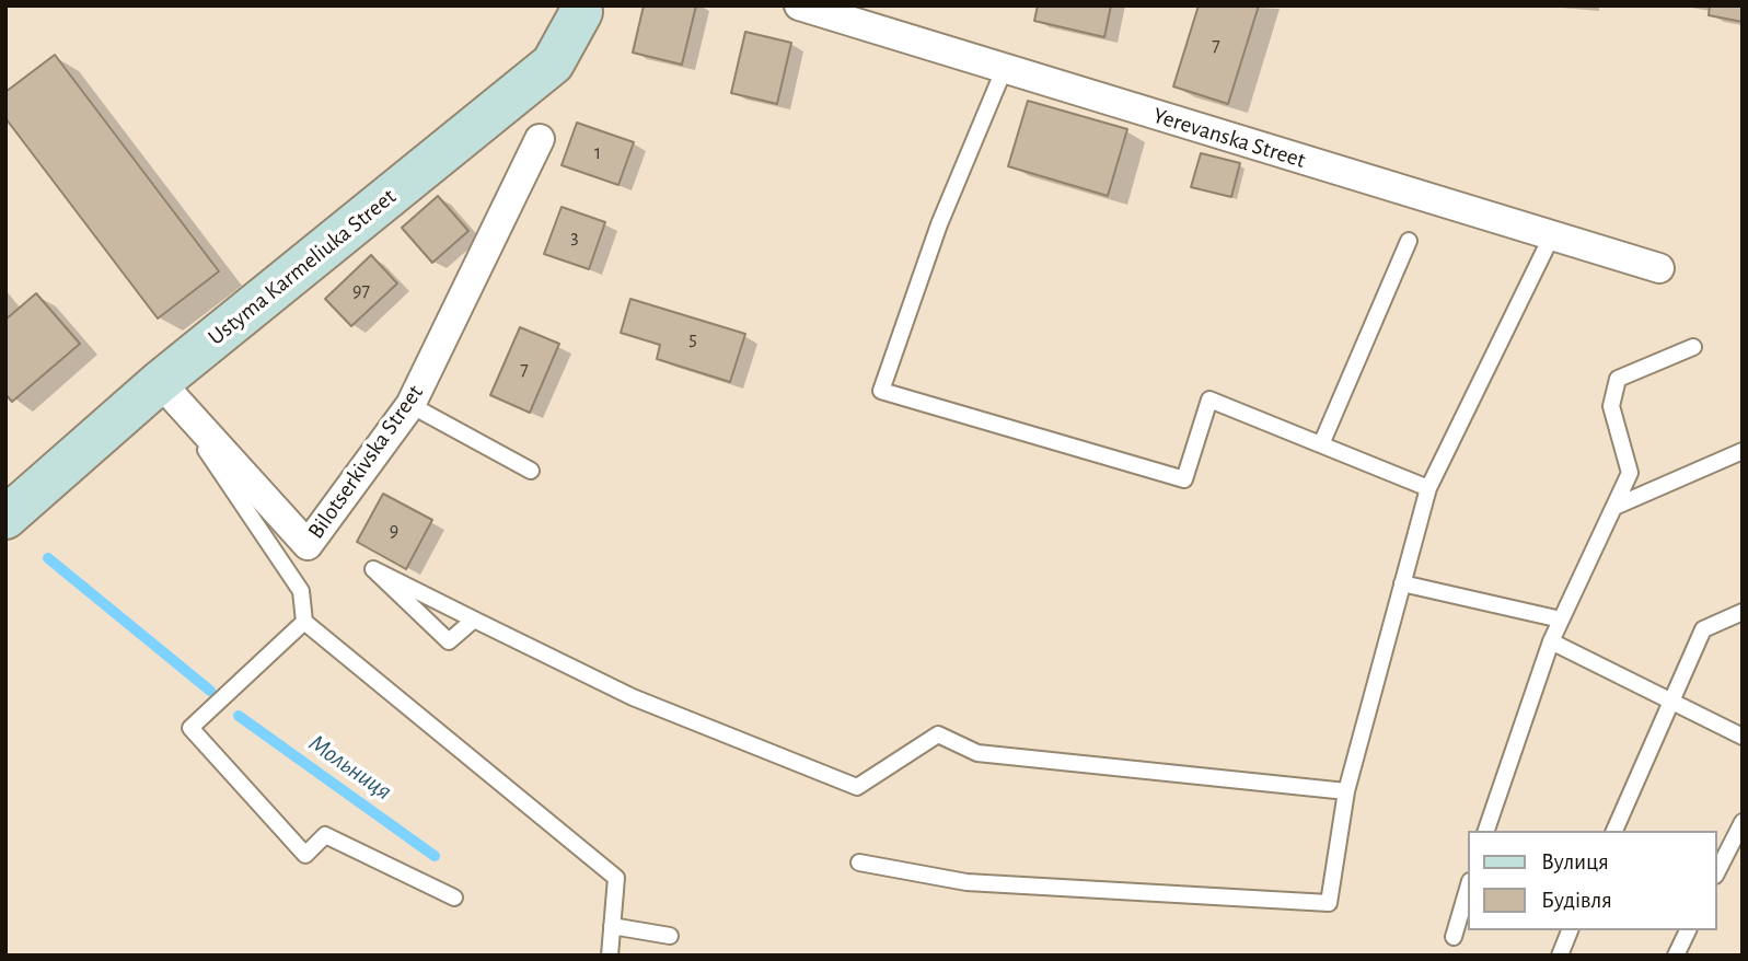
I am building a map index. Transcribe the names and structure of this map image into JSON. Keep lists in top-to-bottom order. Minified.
{"streets":{"street":["Yerevanska Street","Ustyma Karmeliuka Street","Bilotserkivska Street"]},"crossings":[["Ustyma Karmeliuka Street","Bilotserkivska Street"]],"water":["Мольниця"],"house_numbers":["7","1","3","97","5","7","9"],"legend":["Вулиця","Будівля"]}
